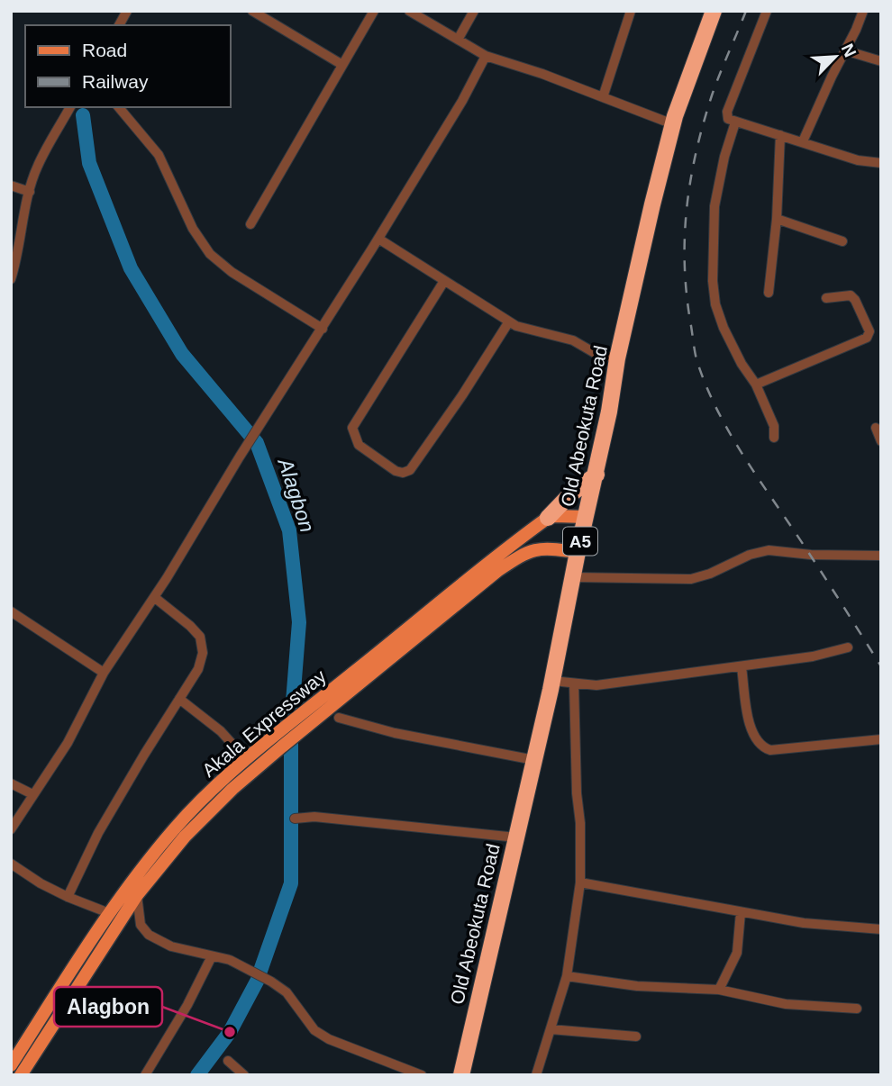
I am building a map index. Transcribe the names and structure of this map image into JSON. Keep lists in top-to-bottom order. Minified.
{"streets":{"highway":["Old Abeokuta Road","A5"],"main road":["Akala Expressway"]},"crossings":[["Old Abeokuta Road","Akala Expressway"]],"water":["Alagbon"],"places":["Alagbon"],"legend":["Road","Railway"],"north":"top right"}
